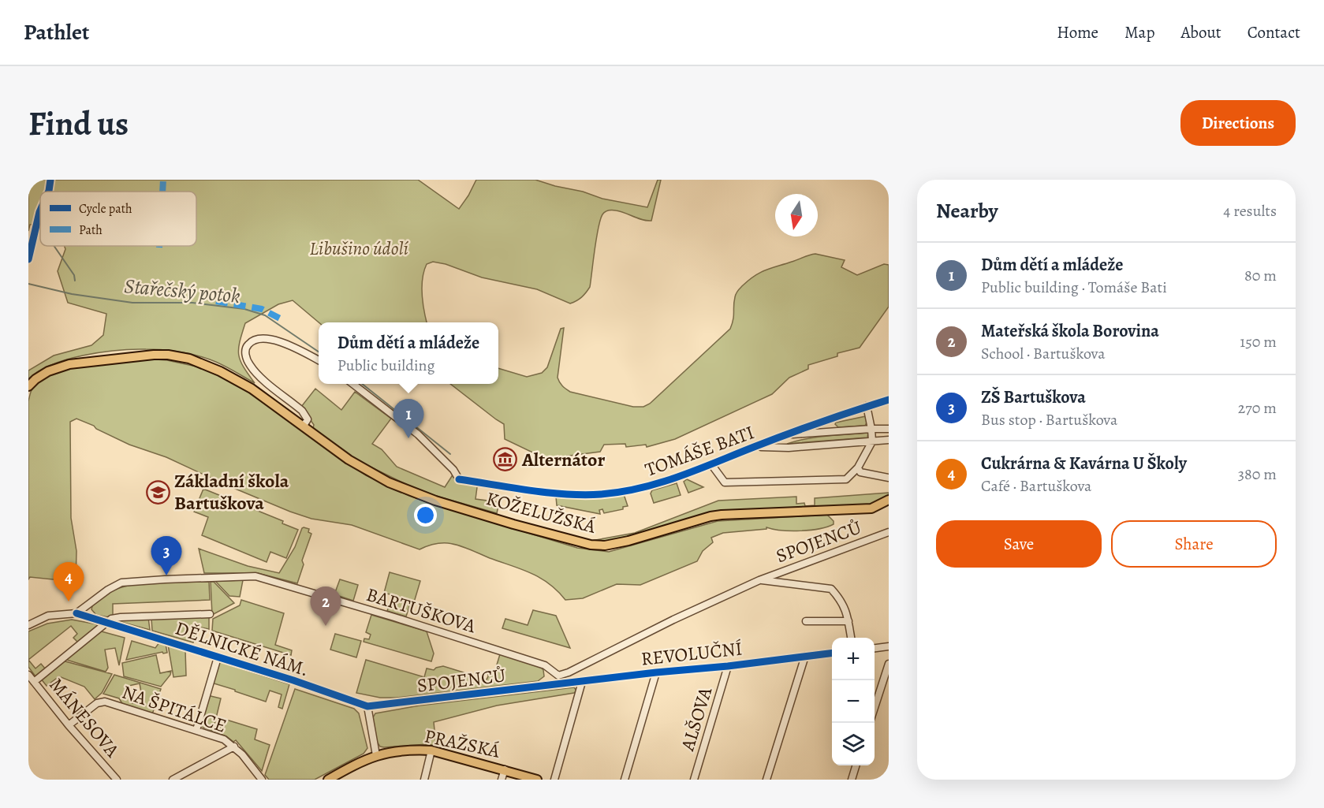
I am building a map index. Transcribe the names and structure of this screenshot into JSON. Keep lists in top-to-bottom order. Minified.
{"streets":{"main road":["KOŽELUŽSKÁ","PRAŽSKÁ"],"street":["TOMÁŠE BATI","SPOJENCŮ","BARTUŠKOVA","DĚLNICKÉ NÁM.","REVOLUČNÍ","NA ŠPITÁLCE","MÁNESOVA","ALŠOVA"]},"crossings":[["SPOJENCŮ","BARTUŠKOVA"],["SPOJENCŮ","DĚLNICKÉ NÁM."],["SPOJENCŮ","REVOLUČNÍ"],["BARTUŠKOVA","DĚLNICKÉ NÁM."],["DĚLNICKÉ NÁM.","NA ŠPITÁLCE"],["REVOLUČNÍ","ALŠOVA"],["NA ŠPITÁLCE","MÁNESOVA"]],"water":["Stařečský potok"],"parks":["Libušino údolí"],"places":{"museum":["Alternátor"],"school or university":["Základní škola Bartuškova"]},"legend":["Cycle path","Path"],"north":"bottom","page":{"header":"Pathlet","nav":["Home","Map","About","Contact"],"buttons":["Directions",["Save","Share"]],"title":"Find us","heading":["Nearby","4 results"],"list":[{"mark":"1","name":"Dům dětí a mládeže","note":"Public building · Tomáše Bati","value":"80 m"},{"mark":"2","name":"Mateřská škola Borovina","note":"School · Bartuškova","value":"150 m"},{"mark":"3","name":"ZŠ Bartuškova","note":"Bus stop · Bartuškova","value":"270 m"},{"mark":"4","name":"Cukrárna & Kavárna U Školy","note":"Café · Bartuškova","value":"380 m"}],"popup":["Dům dětí a mládeže","Public building"],"pins":["1","3","4","2"],"map_buttons":["+","−"]}}
